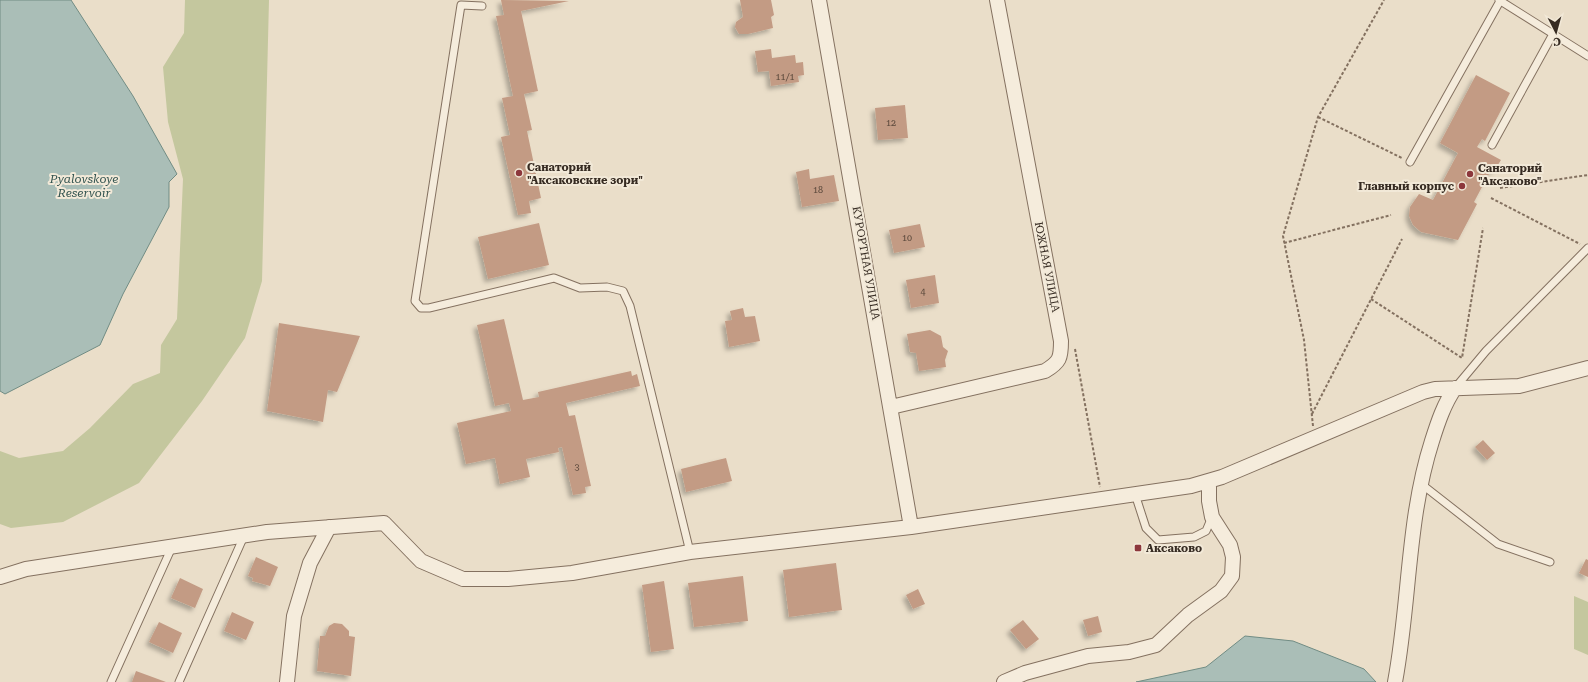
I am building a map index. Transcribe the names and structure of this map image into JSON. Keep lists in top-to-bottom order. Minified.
{"streets":{"street":["КУРОРТНАЯ УЛИЦА","ЮЖНАЯ УЛИЦА"]},"crossings":[["КУРОРТНАЯ УЛИЦА","ЮЖНАЯ УЛИЦА"]],"water":["Pyalovskoye Reservoir"],"places":{"other":["Санаторий \"Аксаковские зори\"","Санаторий \"Аксаково\"","Главный корпус"],"transit":["Аксаково"]},"house_numbers":["11/1","12","18","10","4","3"],"north":"bottom"}
